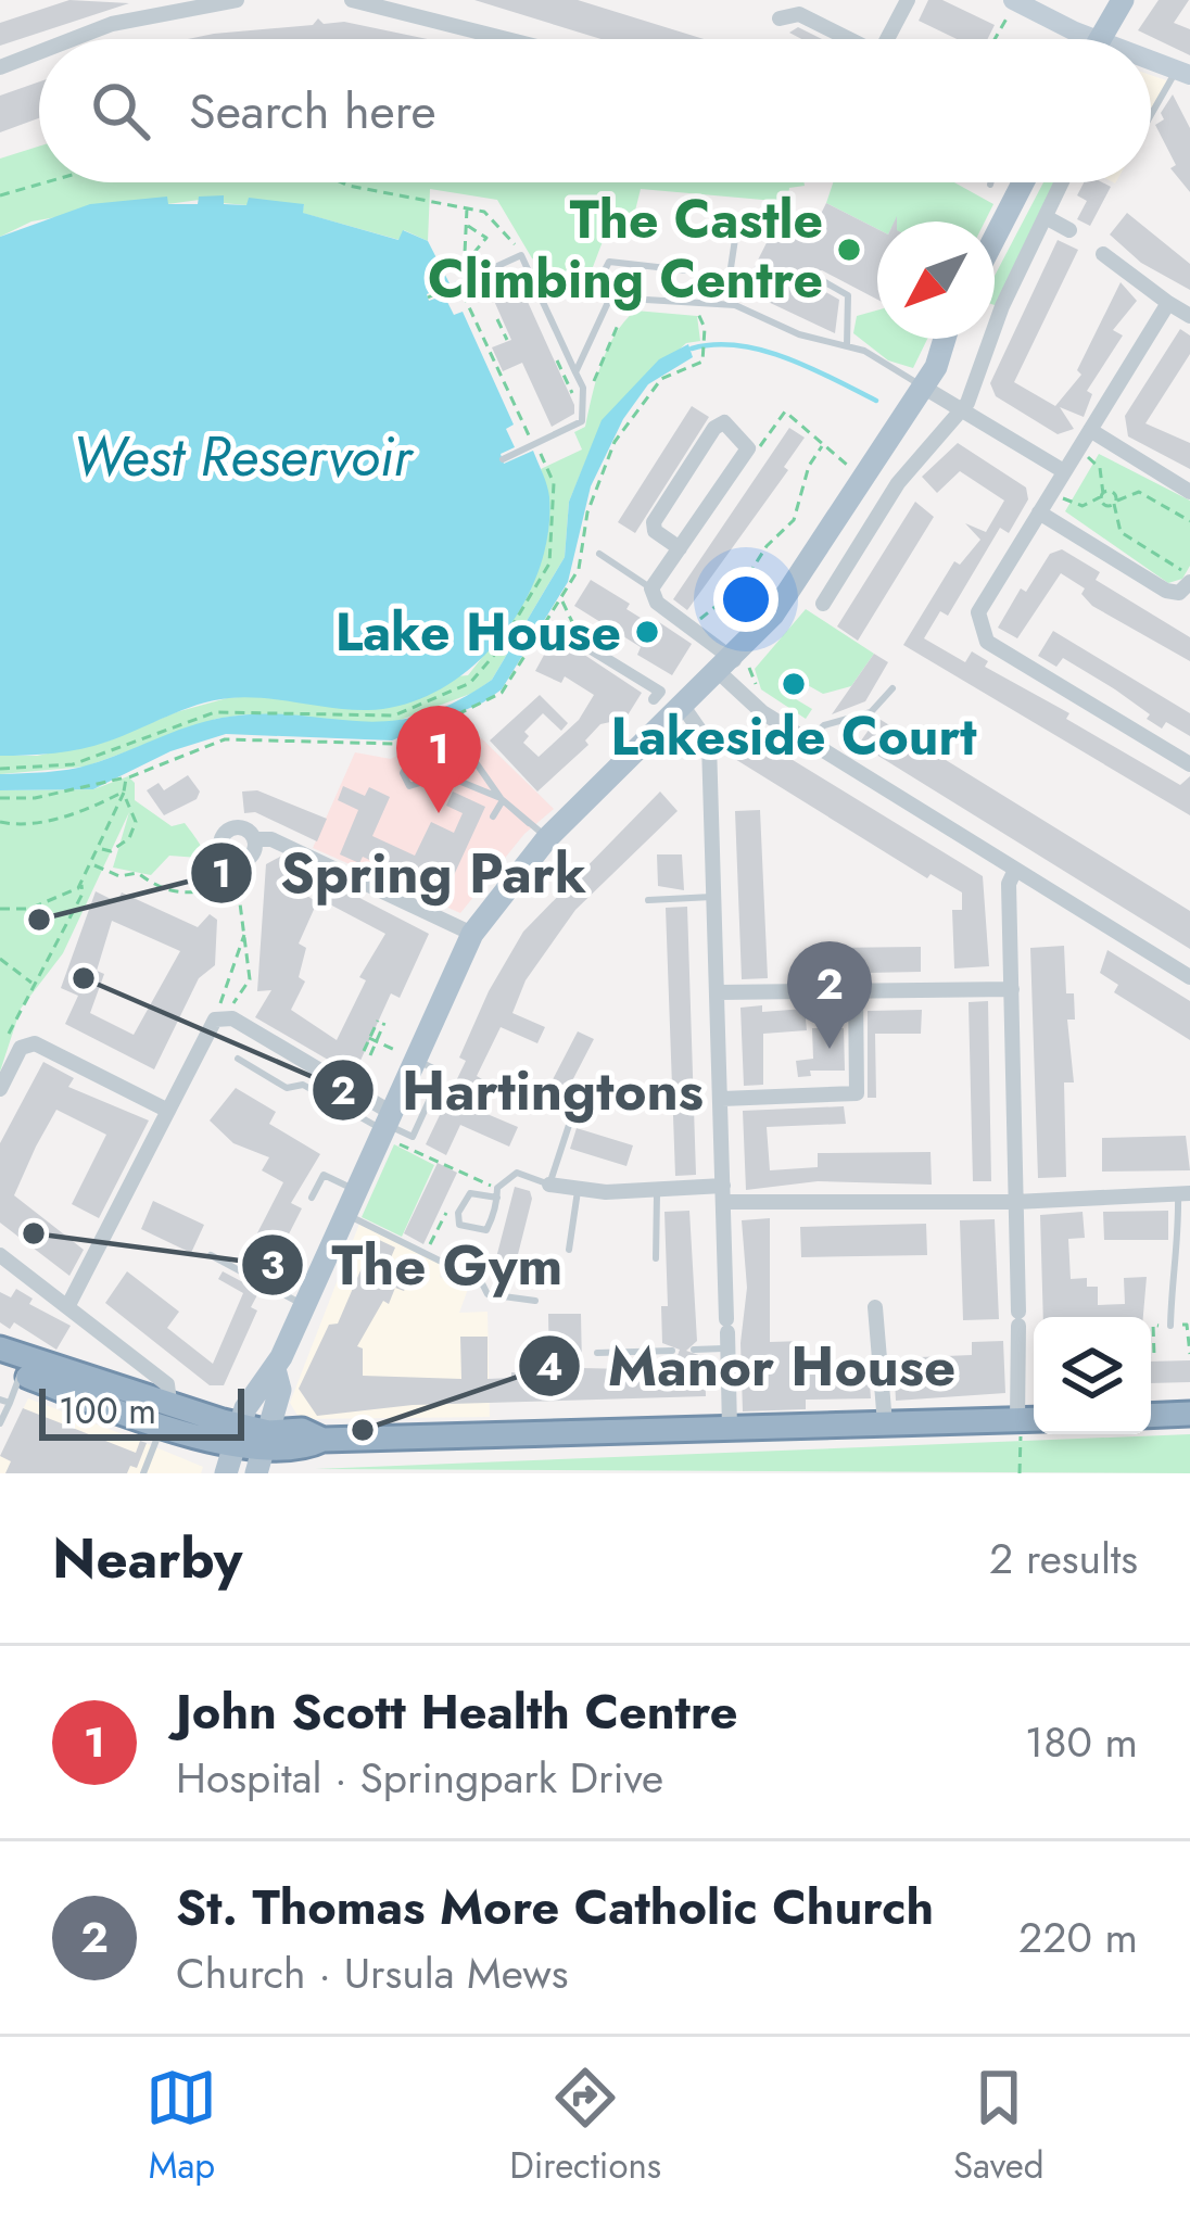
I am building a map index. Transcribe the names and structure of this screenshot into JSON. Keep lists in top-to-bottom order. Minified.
{"water":["West Reservoir"],"places":["The Castle Climbing Centre","Lake House","Lakeside Court","Spring Park","Hartingtons","The Gym","Manor House"],"scale_bar":"100 m","north":"bottom left","page":{"search":"Search here","pins":["1","2"],"scale":"100 m","heading":["Nearby","2 results"],"list":[{"mark":"1","name":"John Scott Health Centre","note":"Hospital · Springpark Drive","value":"180 m"},{"mark":"2","name":"St. Thomas More Catholic Church","note":"Church · Ursula Mews","value":"220 m"}],"nav":["Map","Directions","Saved"]}}
